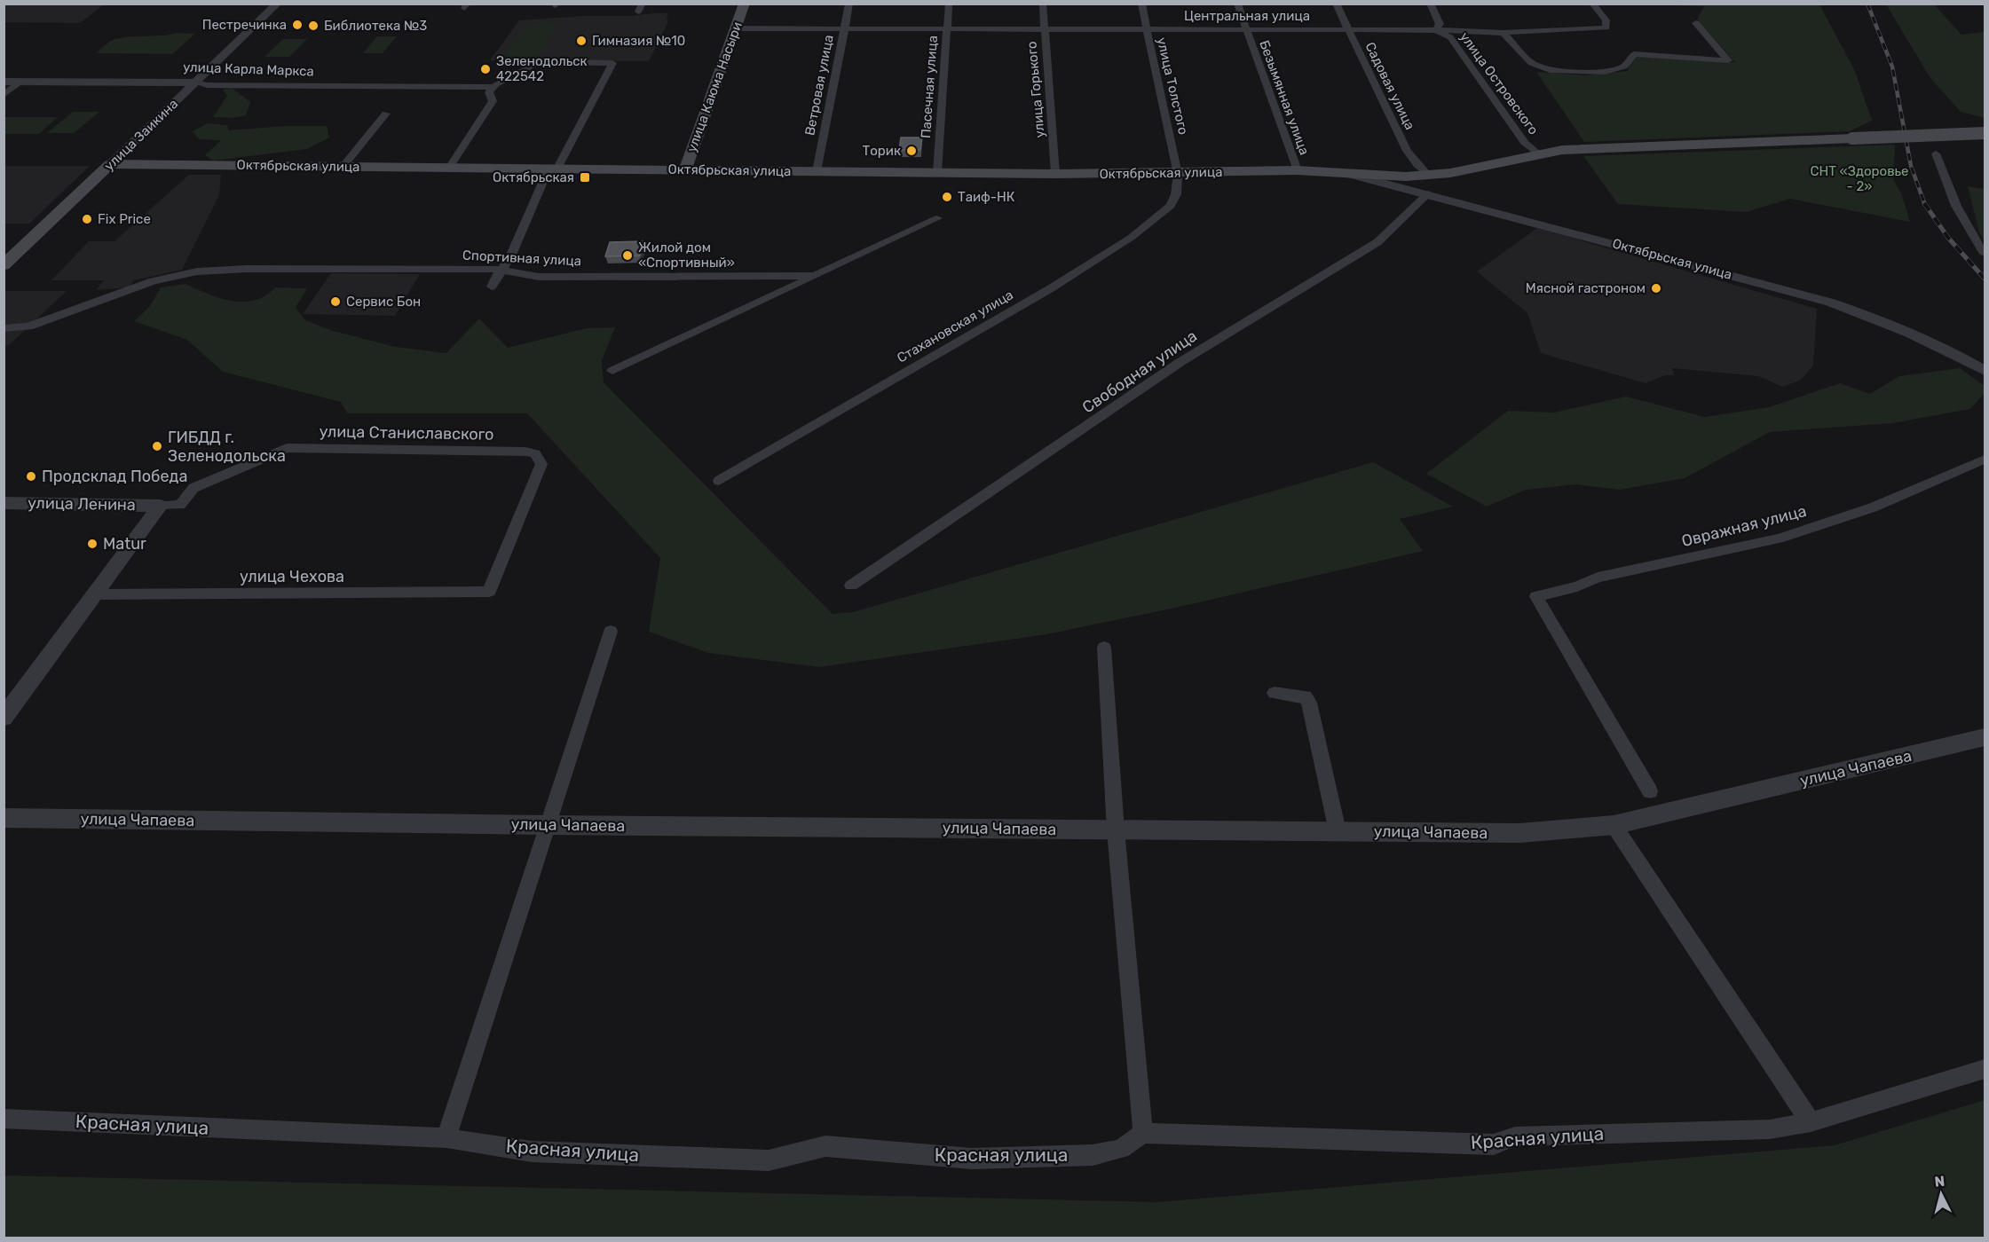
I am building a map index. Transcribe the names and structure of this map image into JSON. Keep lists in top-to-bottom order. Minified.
{"streets":{"main road":["улица Каюма Насыри","улица Заикина","Октябрьская улица"],"street":["Центральная улица","улица Карла Маркса","улица Островского","Ветровая улица","улица Толстого","Садовая улица","Пасечная улица","улица Горького","Безымянная улица","Спортивная улица","Стахановская улица","Свободная улица","улица Станиславского","улица Ленина","Овражная улица","улица Чехова","улица Чапаева","Красная улица"]},"crossings":[["Центральная улица","улица Островского"],["Центральная улица","Ветровая улица"],["Центральная улица","улица Толстого"],["Центральная улица","Садовая улица"],["Центральная улица","улица Каюма Насыри"],["Центральная улица","Пасечная улица"],["Центральная улица","улица Горького"],["Центральная улица","Безымянная улица"],["улица Карла Маркса","улица Заикина"],["улица Островского","Октябрьская улица"],["Ветровая улица","Октябрьская улица"],["улица Толстого","Октябрьская улица"],["улица Толстого","Стахановская улица"],["Садовая улица","Октябрьская улица"],["улица Каюма Насыри","Октябрьская улица"],["Пасечная улица","Октябрьская улица"],["улица Горького","Октябрьская улица"],["Безымянная улица","Октябрьская улица"],["улица Заикина","Октябрьская улица"],["Октябрьская улица","Стахановская улица"],["Октябрьская улица","Свободная улица"],["улица Станиславского","улица Ленина"],["улица Станиславского","улица Чехова"]],"parks":["СНТ «Здоровье - 2»"],"places":{"other":["Пестречинка","Библиотека №3","Гимназия №10","Зеленодольск 422542","Торик","Таиф-НК","Fix Price","Жилой дом «Спортивный»","Мясной гастроном","Сервис Бон","ГИБДД г. Зеленодольска","Продсклад Победа","Matur"],"transit":["Октябрьская"]},"north":"top"}
